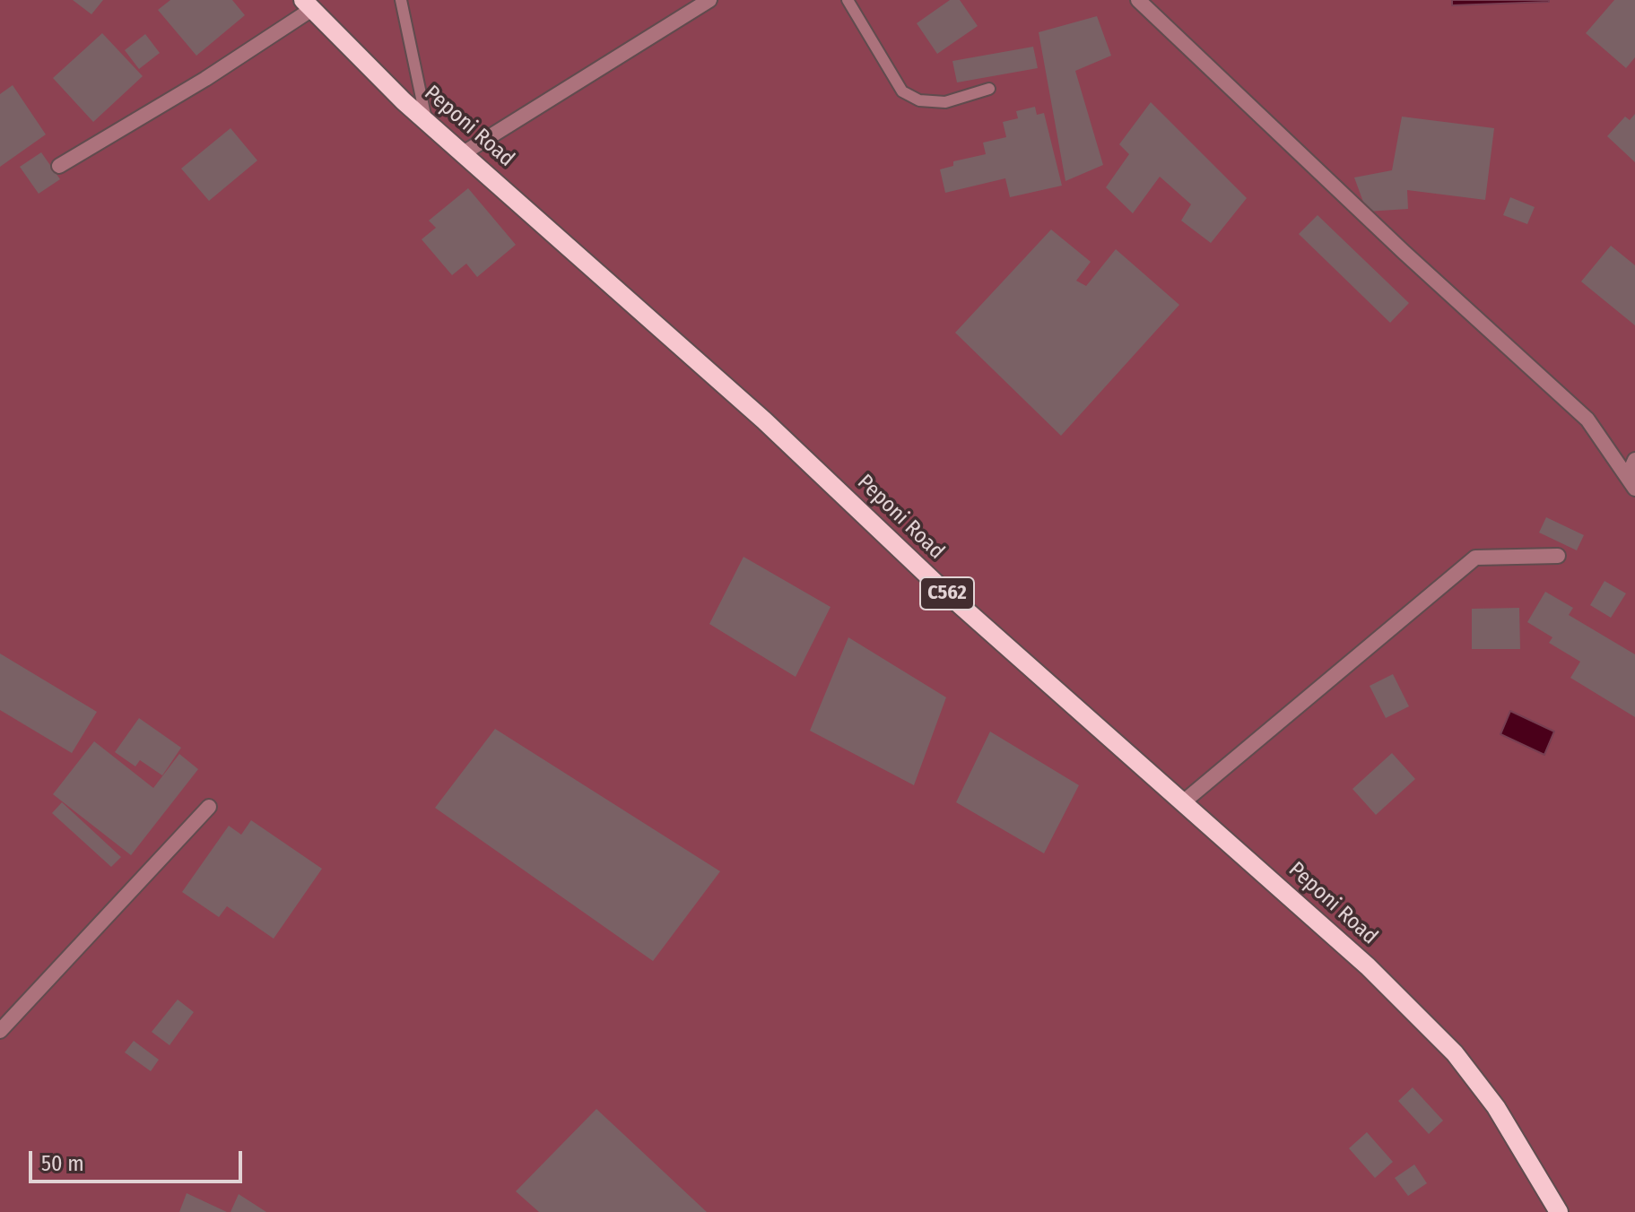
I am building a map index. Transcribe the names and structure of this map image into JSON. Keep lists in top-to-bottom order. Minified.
{"streets":{"main road":["Peponi Road","C562"]},"scale_bar":"50 m"}
